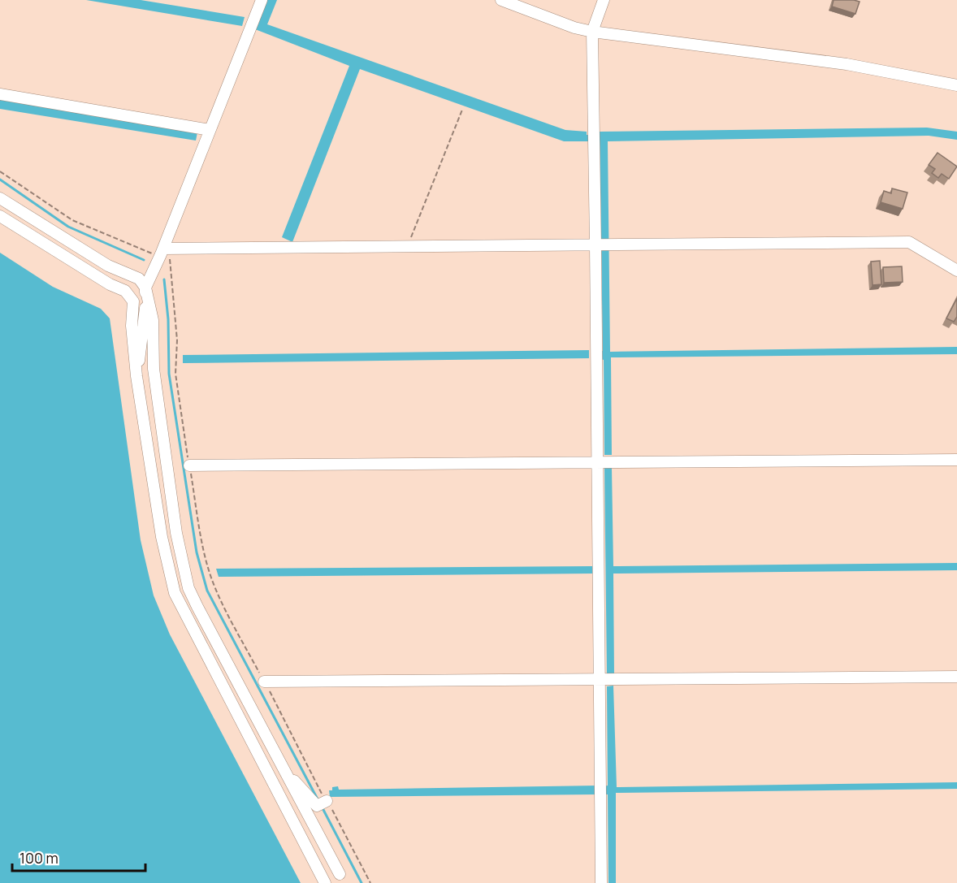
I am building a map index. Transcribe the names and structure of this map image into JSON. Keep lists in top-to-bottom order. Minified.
{"scale_bar":"100 m"}
